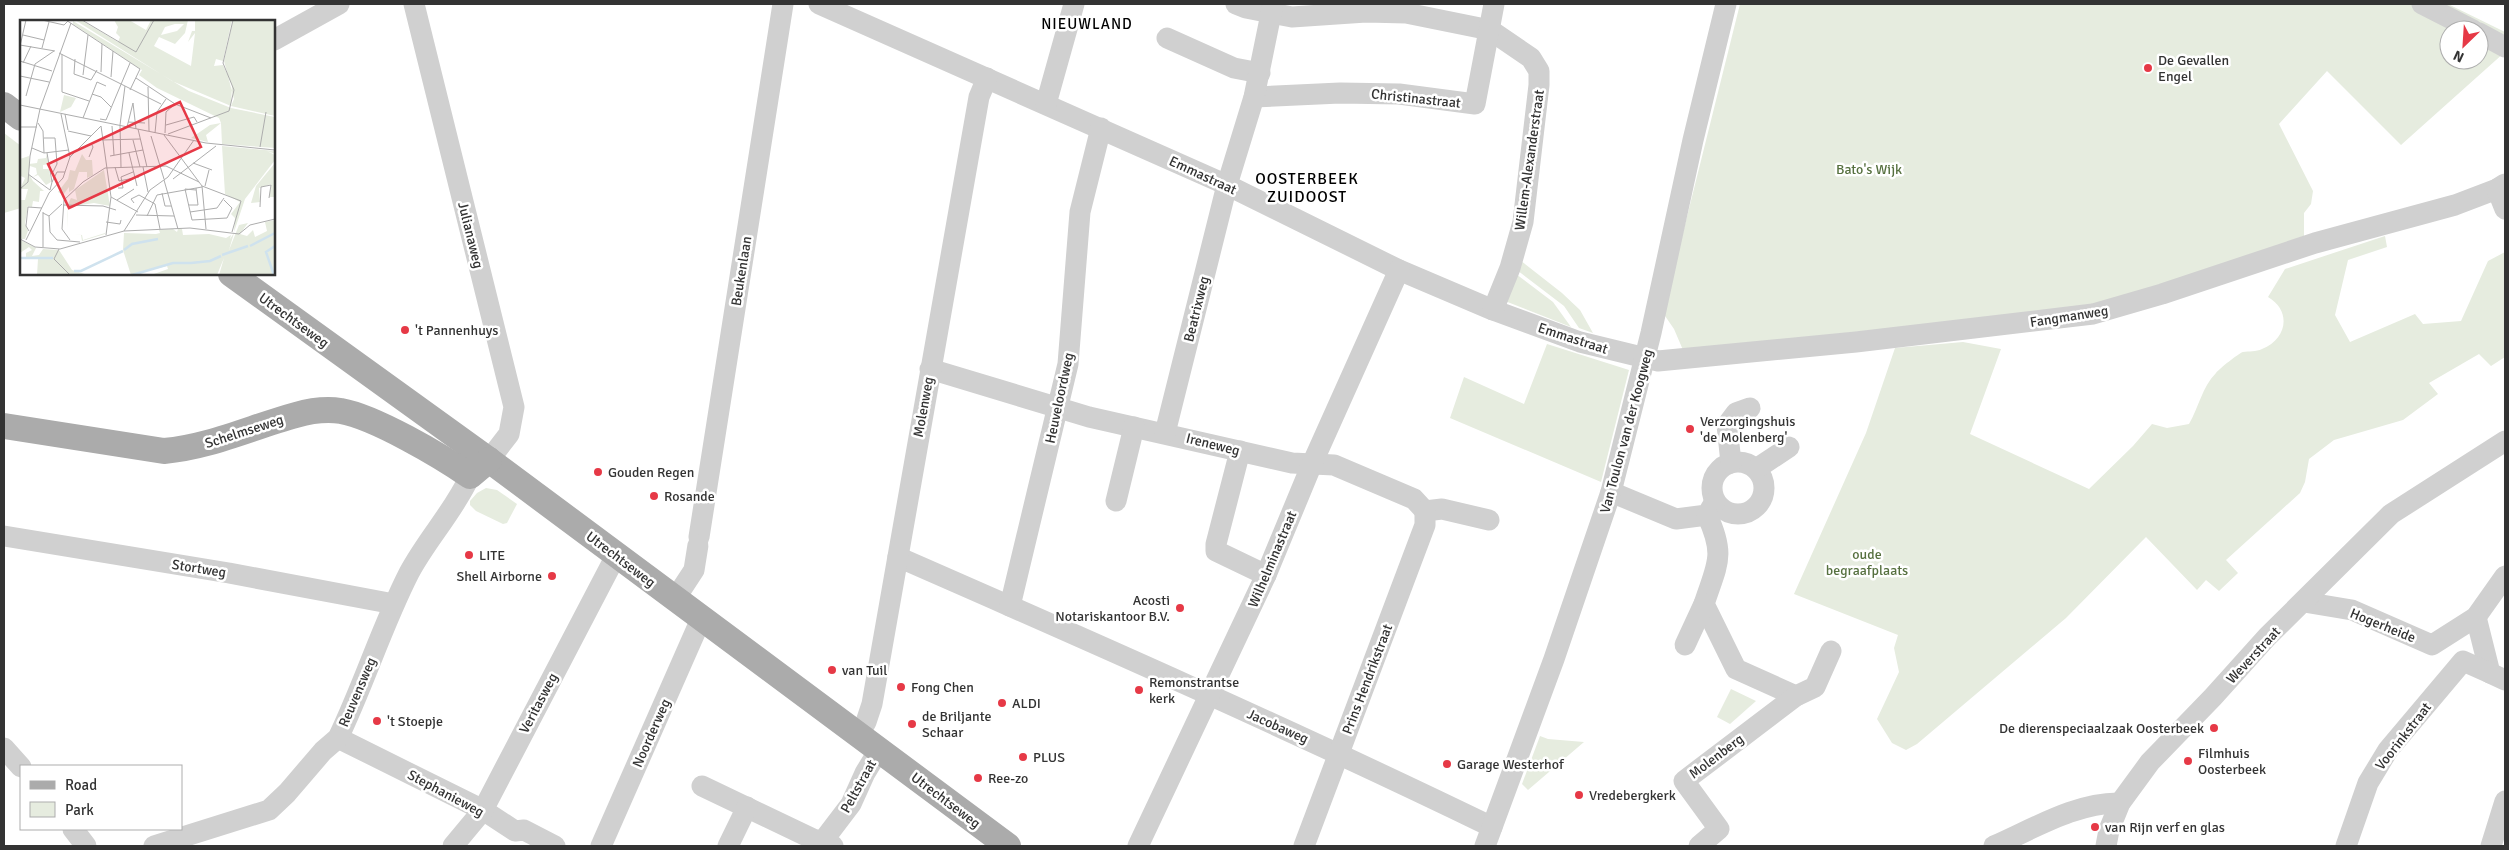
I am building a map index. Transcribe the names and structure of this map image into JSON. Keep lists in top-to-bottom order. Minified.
{"streets":{"main road":["Utrechtseweg","Schelmseweg"],"street":["Christinastraat","Willem-Alexanderstraat","Emmastraat","Julianaweg","Beukenlaan","Beatrixweg","Fangmanweg","Heuveloordweg","Molenweg","Van Toulon van der Koogweg","Ireneweg","Wilhelminastraat","Stortweg","Hogerheide","Weverstraat","Prins Hendrikstraat","Reuvensweg","Veritasweg","Jacobaweg","Noorderweg","Voorinkstraat","Molenberg","Peltstraat","Stephanieweg"]},"crossings":[["Christinastraat","Willem-Alexanderstraat"],["Christinastraat","Beatrixweg"],["Willem-Alexanderstraat","Emmastraat"],["Emmastraat","Beatrixweg"],["Emmastraat","Fangmanweg"],["Emmastraat","Heuveloordweg"],["Emmastraat","Molenweg"],["Emmastraat","Van Toulon van der Koogweg"],["Emmastraat","Wilhelminastraat"],["Julianaweg","Utrechtseweg"],["Julianaweg","Schelmseweg"],["Julianaweg","Reuvensweg"],["Beukenlaan","Utrechtseweg"],["Beatrixweg","Ireneweg"],["Fangmanweg","Van Toulon van der Koogweg"],["Utrechtseweg","Molenweg"],["Utrechtseweg","Schelmseweg"],["Utrechtseweg","Reuvensweg"],["Utrechtseweg","Veritasweg"],["Utrechtseweg","Noorderweg"],["Utrechtseweg","Peltstraat"],["Heuveloordweg","Ireneweg"],["Heuveloordweg","Jacobaweg"],["Molenweg","Ireneweg"],["Molenweg","Jacobaweg"],["Schelmseweg","Reuvensweg"],["Van Toulon van der Koogweg","Jacobaweg"],["Ireneweg","Wilhelminastraat"],["Ireneweg","Prins Hendrikstraat"],["Wilhelminastraat","Jacobaweg"],["Stortweg","Reuvensweg"],["Hogerheide","Weverstraat"],["Hogerheide","Voorinkstraat"],["Prins Hendrikstraat","Jacobaweg"],["Reuvensweg","Stephanieweg"],["Veritasweg","Stephanieweg"]],"districts":["NIEUWLAND","OOSTERBEEK ZUIDOOST"],"parks":["Bato's Wijk","oude begraafplaats"],"places":["De Gevallen Engel","'t Pannenhuys","Verzorgingshuis 'de Molenberg'","Gouden Regen","Rosande","LITE","Shell Airborne","Acosti Notariskantoor B.V.","van Tuil","Fong Chen","Remonstrantse kerk","ALDI","'t Stoepje","de Briljante Schaar","De dierenspeciaalzaak Oosterbeek","PLUS","Filmhuis Oosterbeek","Garage Westerhof","Ree-zo","Vredebergkerk","van Rijn verf en glas"],"legend":["Road","Park"],"north":"bottom left"}
